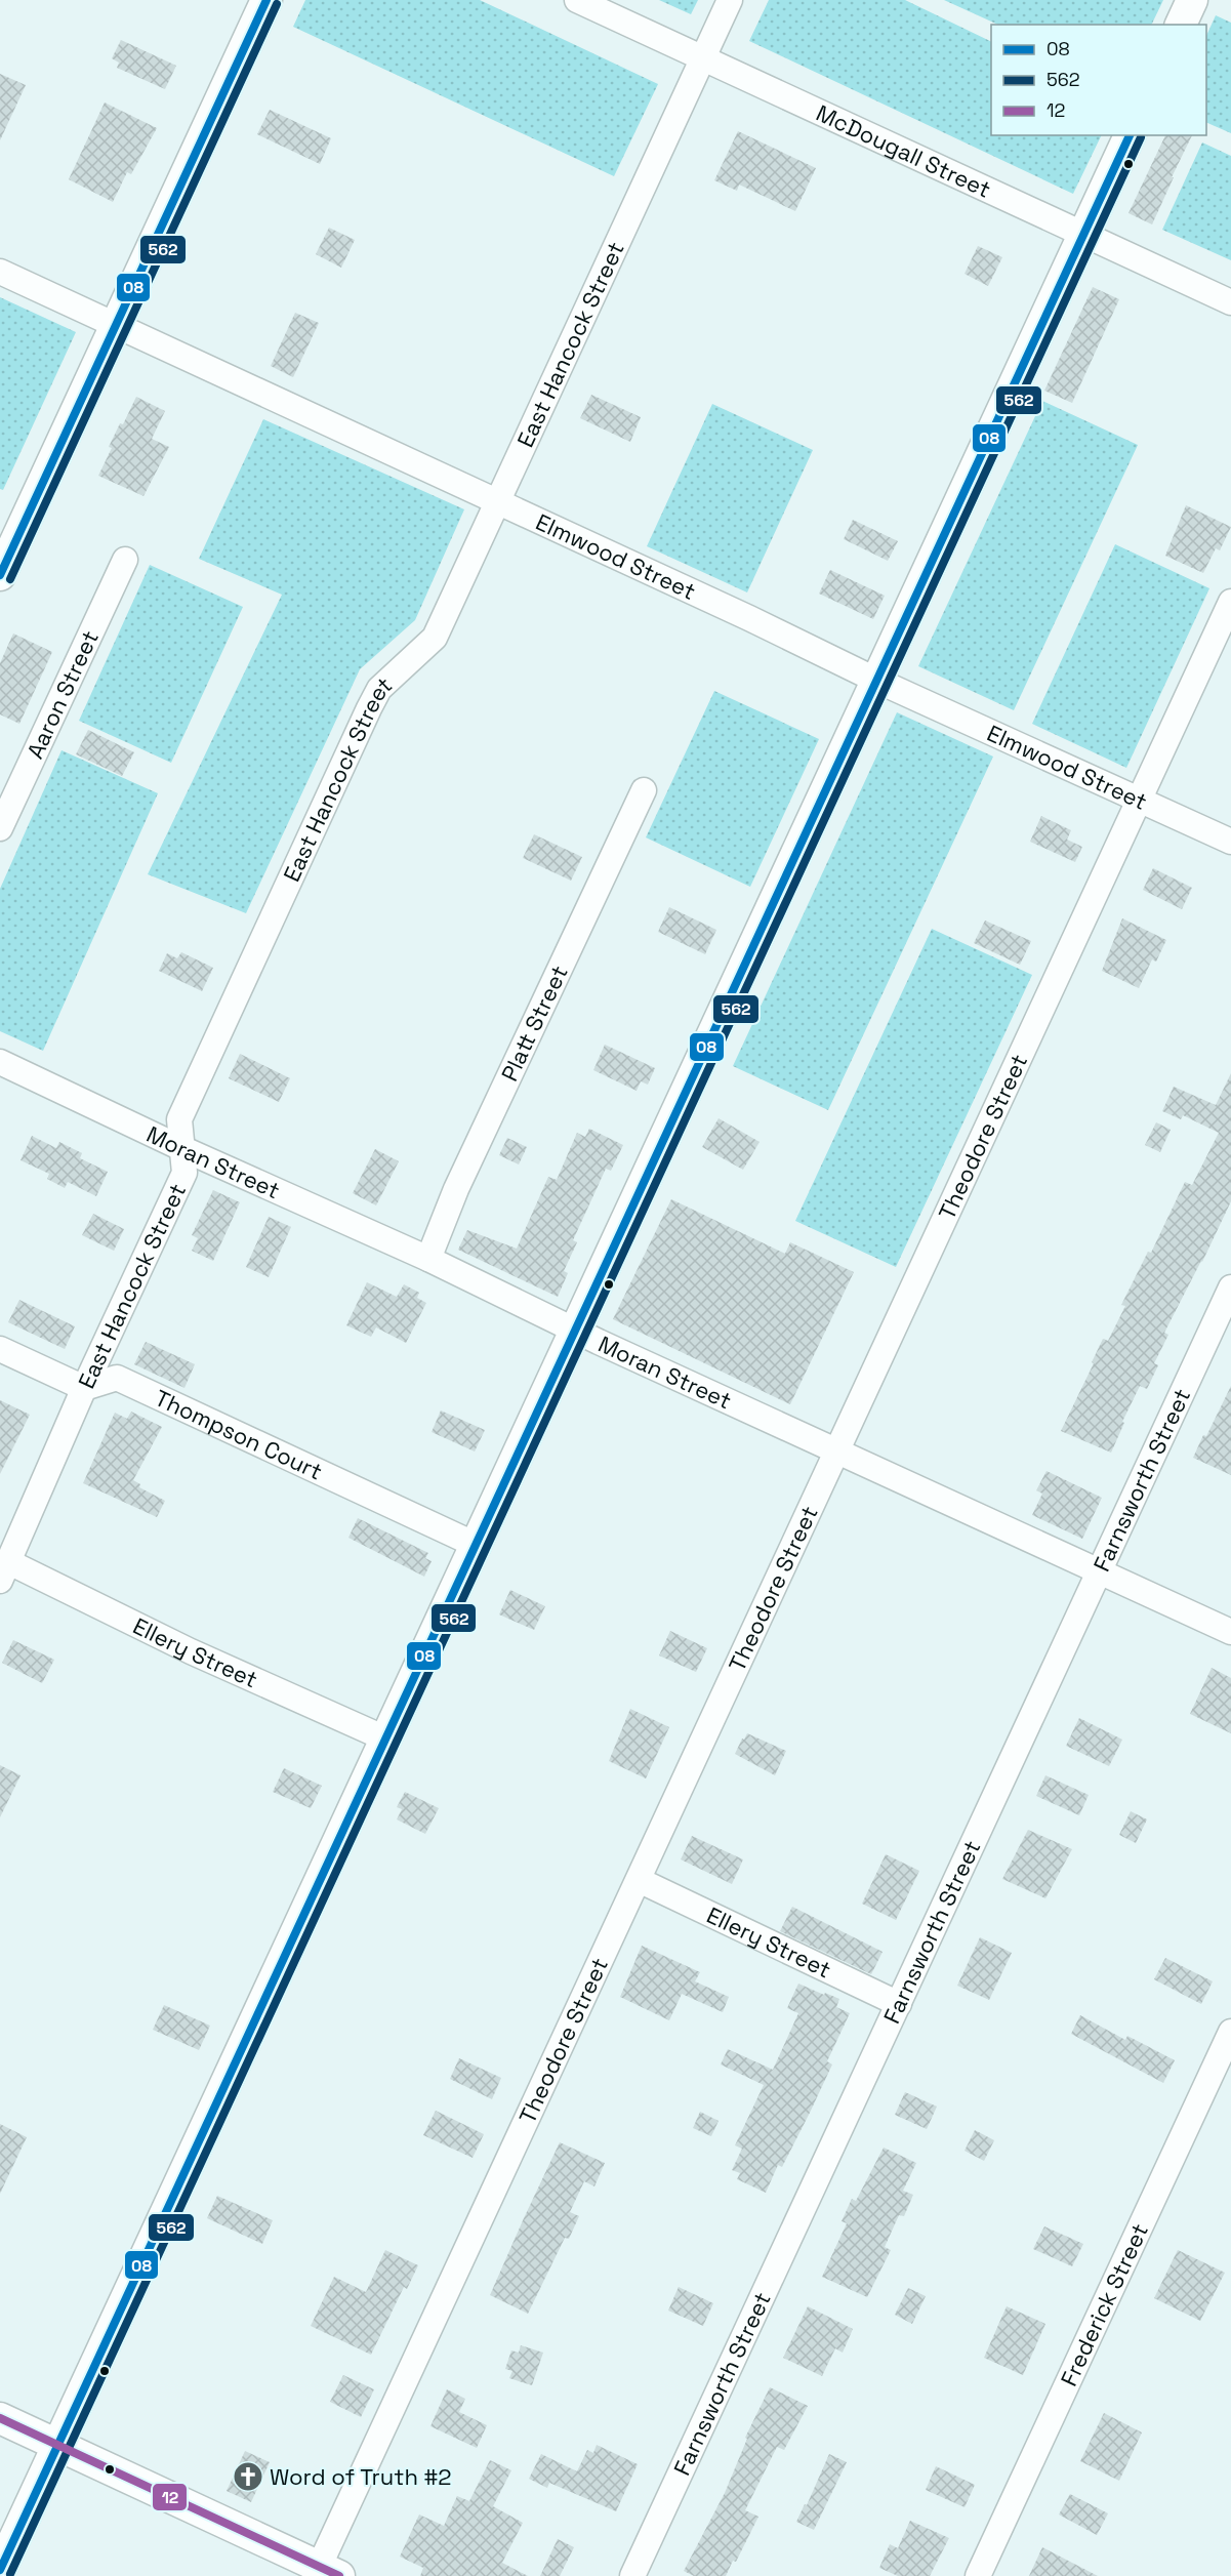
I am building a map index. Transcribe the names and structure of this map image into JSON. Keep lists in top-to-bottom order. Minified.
{"streets":{"street":["McDougall Street","East Hancock Street","Elmwood Street","Aaron Street","Platt Street","Theodore Street","Moran Street","Thompson Court","Farnsworth Street","Ellery Street","Frederick Street"]},"crossings":[["McDougall Street","East Hancock Street"],["East Hancock Street","Elmwood Street"],["East Hancock Street","Moran Street"],["East Hancock Street","Thompson Court"],["East Hancock Street","Ellery Street"],["Elmwood Street","Theodore Street"],["Platt Street","Moran Street"],["Theodore Street","Moran Street"],["Theodore Street","Ellery Street"],["Moran Street","Farnsworth Street"],["Farnsworth Street","Ellery Street"]],"places":{"church":["Word of Truth #2"]},"lines":["transit line 08","transit line 562","transit line 12"],"legend":["08","562","12"]}
